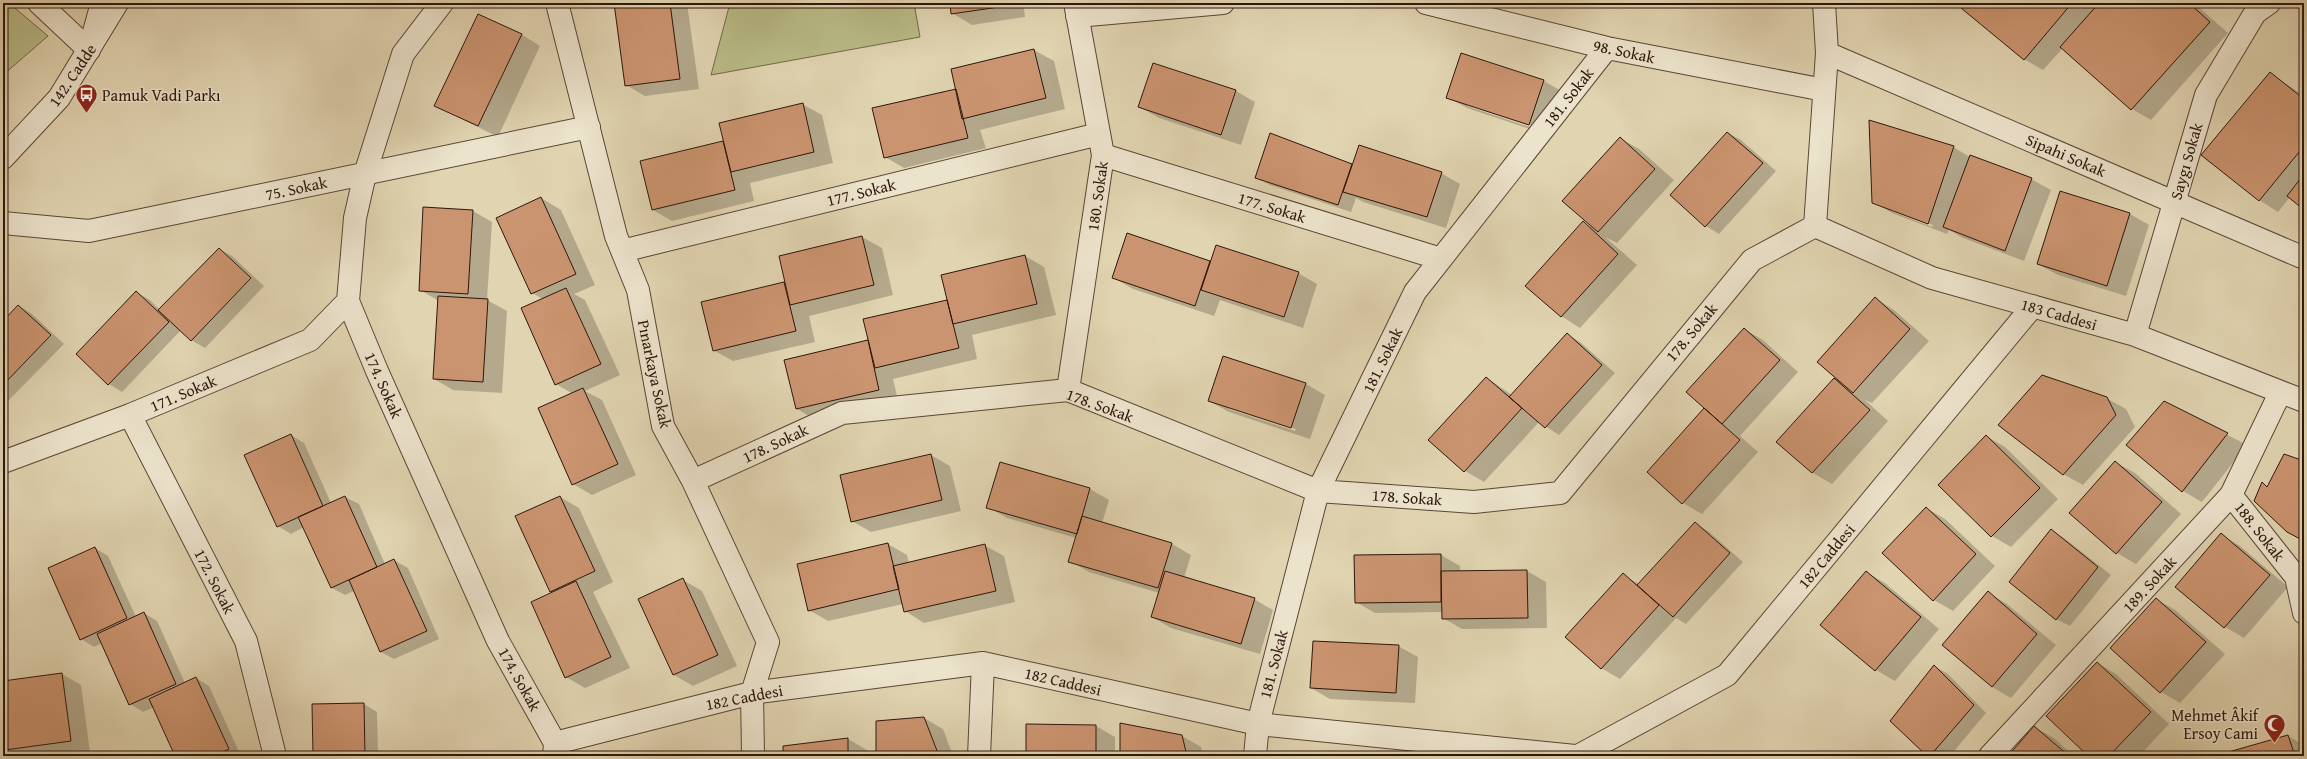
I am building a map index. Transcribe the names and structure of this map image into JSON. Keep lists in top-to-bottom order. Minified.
{"streets":{"street":["98. Sokak","142. Cadde","181. Sokak","Sipahi Sokak","Saygı Sokak","75. Sokak","177. Sokak","180. Sokak","183 Caddesi","178. Sokak","Pınarkaya Sokak","174. Sokak","171. Sokak","188. Sokak","182 Caddesi","172. Sokak","189. Sokak"]},"crossings":[["98. Sokak","181. Sokak"],["181. Sokak","177. Sokak"],["181. Sokak","178. Sokak"],["181. Sokak","182 Caddesi"],["Sipahi Sokak","Saygı Sokak"],["Saygı Sokak","183 Caddesi"],["75. Sokak","Pınarkaya Sokak"],["75. Sokak","174. Sokak"],["177. Sokak","180. Sokak"],["177. Sokak","Pınarkaya Sokak"],["180. Sokak","178. Sokak"],["183 Caddesi","178. Sokak"],["183 Caddesi","182 Caddesi"],["183 Caddesi","189. Sokak"],["178. Sokak","Pınarkaya Sokak"],["Pınarkaya Sokak","182 Caddesi"],["174. Sokak","171. Sokak"],["174. Sokak","182 Caddesi"],["171. Sokak","172. Sokak"],["188. Sokak","189. Sokak"]],"places":{"bus stop":["Pamuk Vadi Parkı"],"mosque":["Mehmet Âkif Ersoy Cami"]}}
